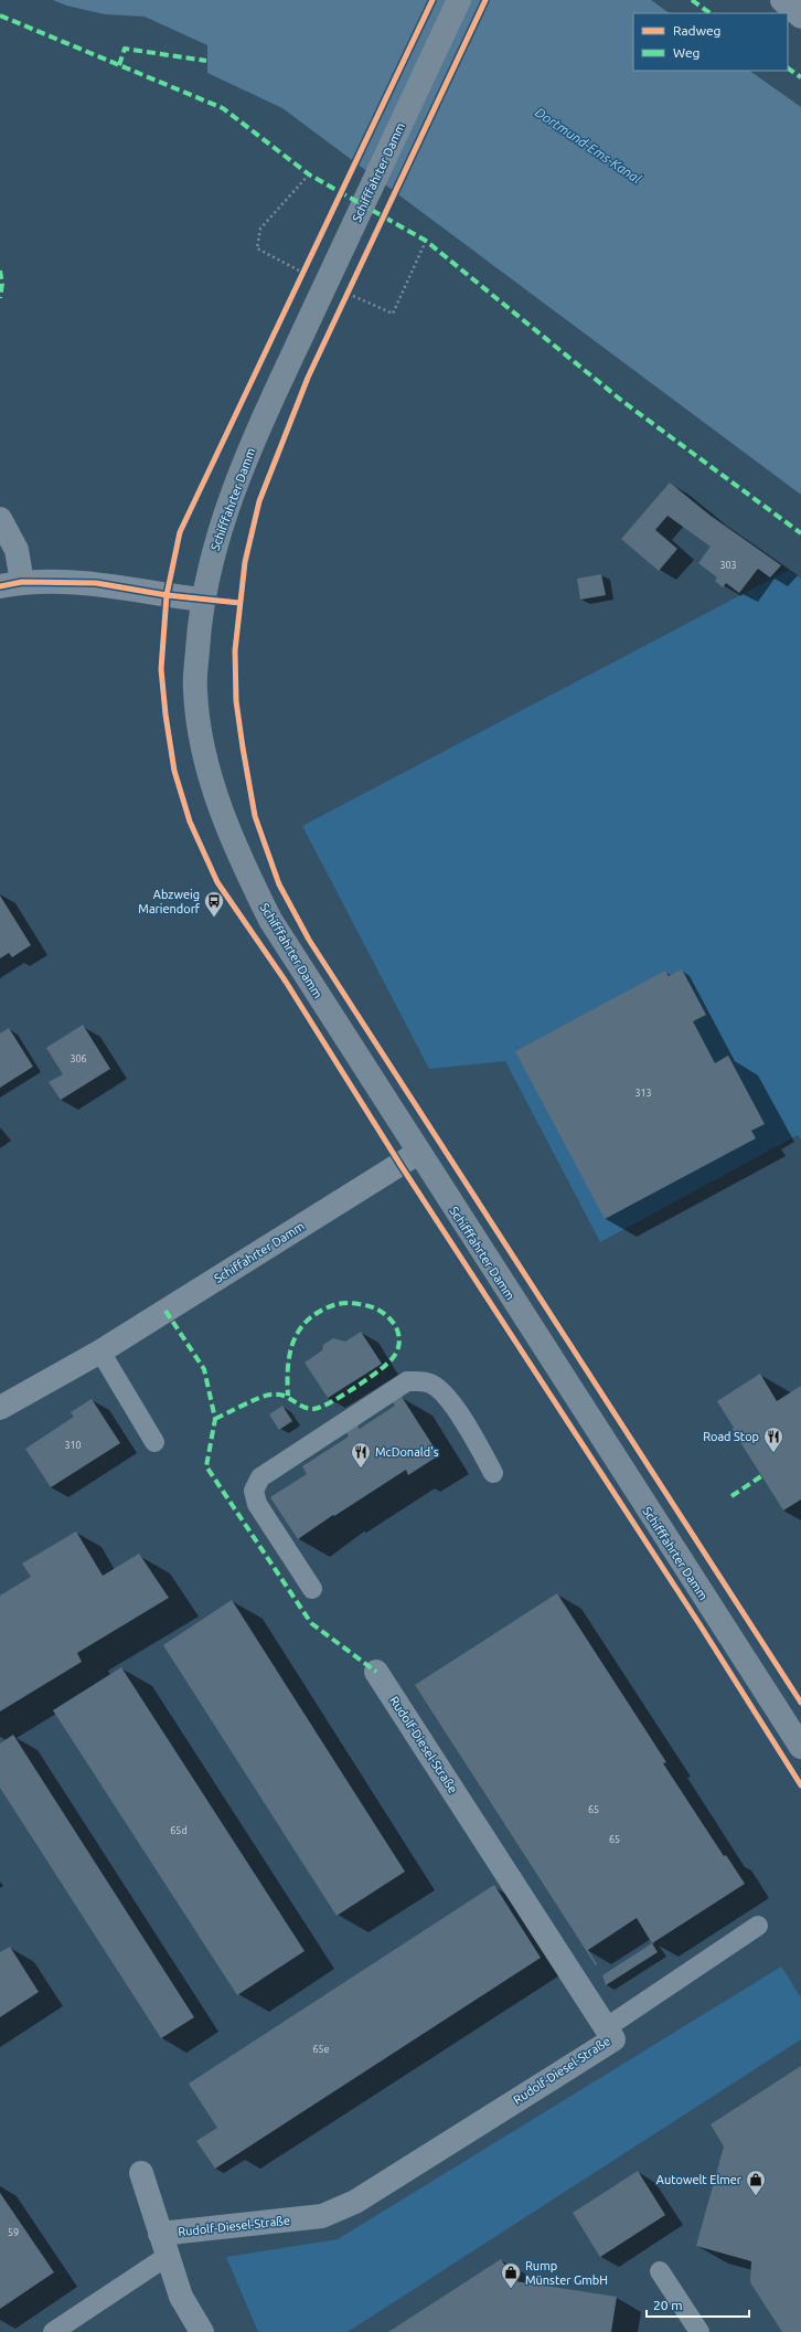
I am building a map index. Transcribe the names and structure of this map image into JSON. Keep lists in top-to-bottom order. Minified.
{"streets":{"main road":["Schifffahrter Damm"],"street":["Schiffahrter Damm","Rudolf-Diesel-Straße"]},"crossings":[["Schifffahrter Damm","Schiffahrter Damm"]],"water":["Dortmund-Ems-Kanal"],"places":{"bus stop":["Abzweig Mariendorf"],"restaurant":["Road Stop","McDonald's"],"shop":["Autowelt Elmer","Rump Münster GmbH"]},"house_numbers":["303","306","313","310","65","65d","65","65e","59"],"legend":["Radweg","Weg"],"scale_bar":"20 m"}
